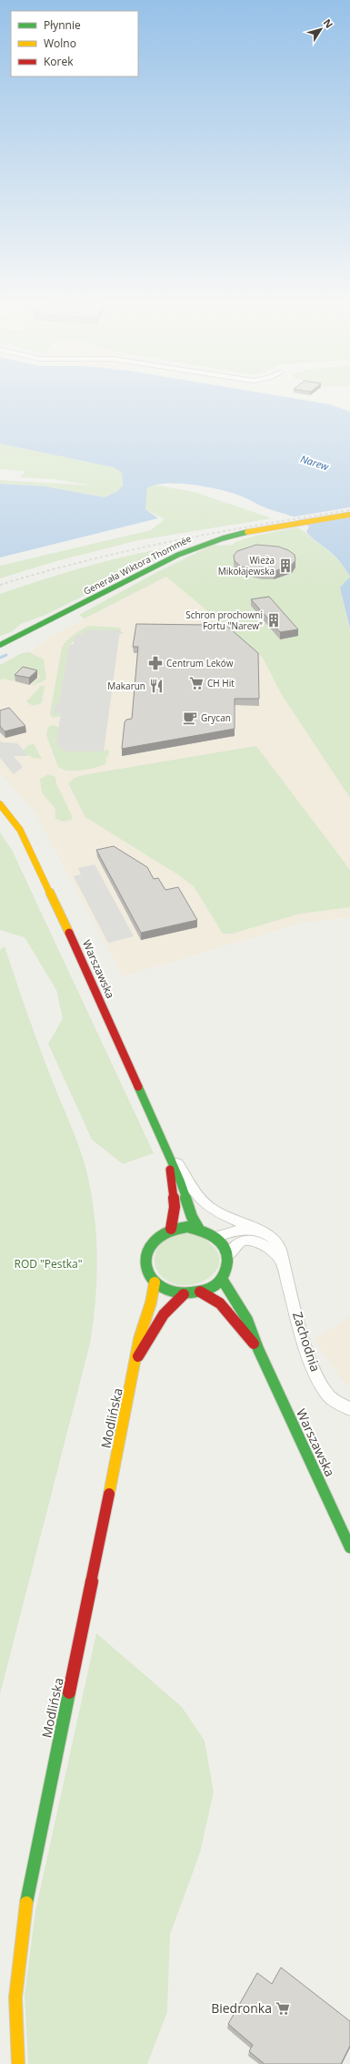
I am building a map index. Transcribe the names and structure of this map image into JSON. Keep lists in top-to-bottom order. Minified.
{"streets":{"main road":["Generała Wiktora Thommée","Warszawska","Modlińska"],"street":["Zachodnia"]},"crossings":[["Warszawska","Zachodnia"],["Warszawska","Modlińska"]],"water":["Narew"],"parks":["ROD \"Pestka\""],"places":{"building":["Wieża Mikołajewska","Schron prochowni Fortu \"Narew\""],"pharmacy":["Centrum Leków"],"supermarket":["CH Hit","Biedronka"],"restaurant":["Makarun"],"cafe":["Grycan"]},"legend":["Płynnie","Wolno","Korek"],"north":"top right"}
